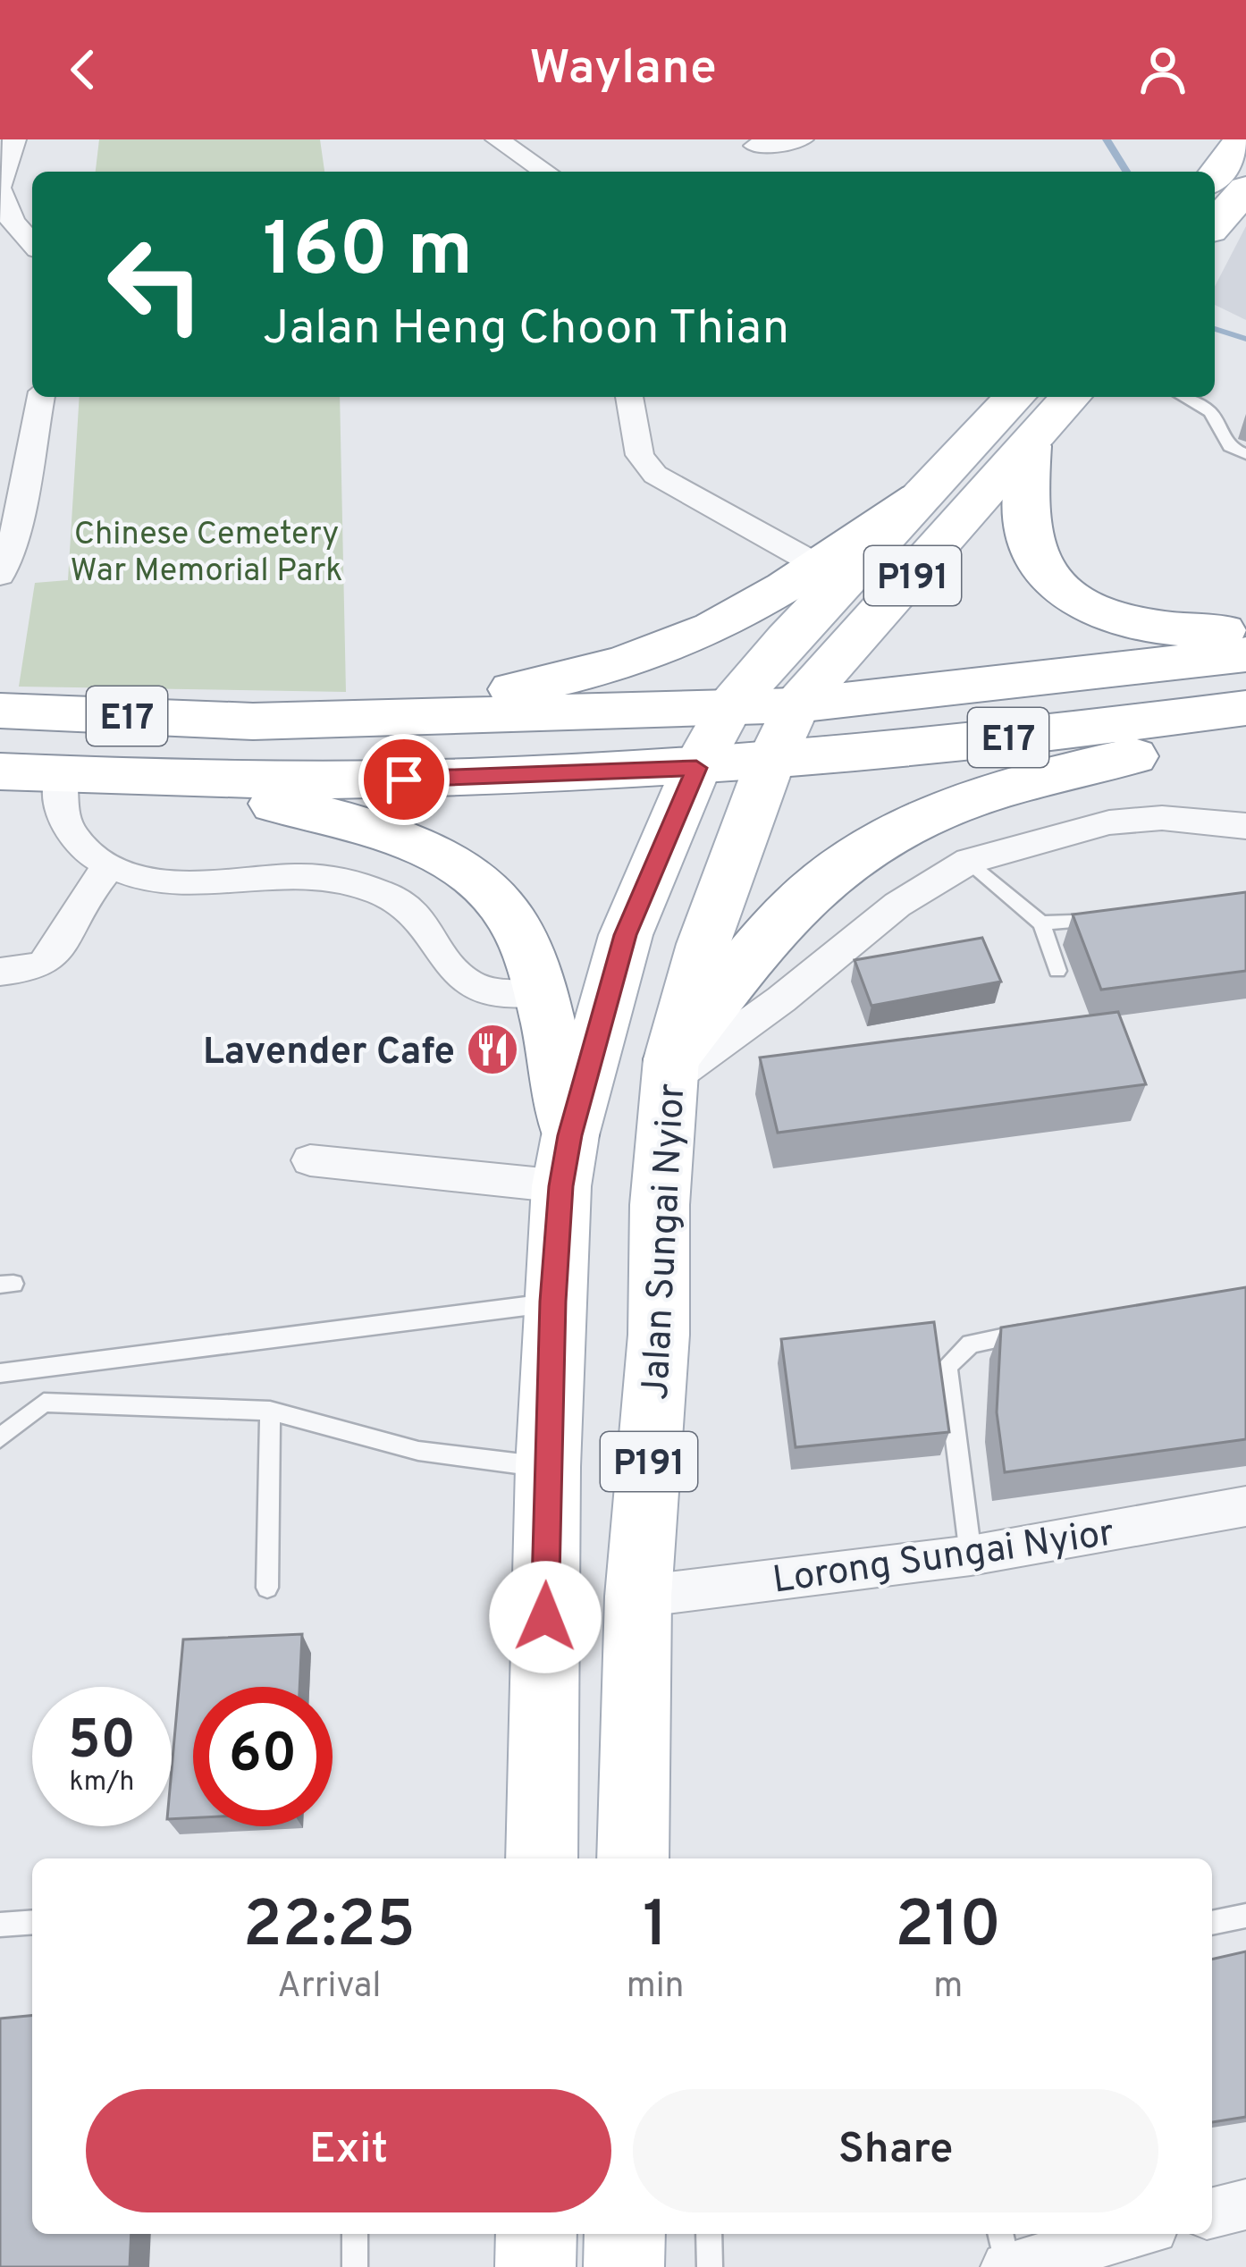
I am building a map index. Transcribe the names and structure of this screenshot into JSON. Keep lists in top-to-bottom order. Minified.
{"streets":{"main road":["P191","E17","Jalan Sungai Nyior"],"street":["Lorong Sungai Nyior"]},"crossings":[["P191","E17"],["P191","Jalan Sungai Nyior"],["E17","Jalan Sungai Nyior"],["Jalan Sungai Nyior","Lorong Sungai Nyior"]],"parks":["Chinese Cemetery War Memorial Park"],"places":{"restaurant":["Lavender Cafe"]},"page":{"header":"Waylane","turn":["160 m","Jalan Heng Choon Thian"],"speed":"50 km/h","limit":"60","eta":["22:25","Arrival","1","min","210","m"],"buttons":["Exit","Share"]}}
